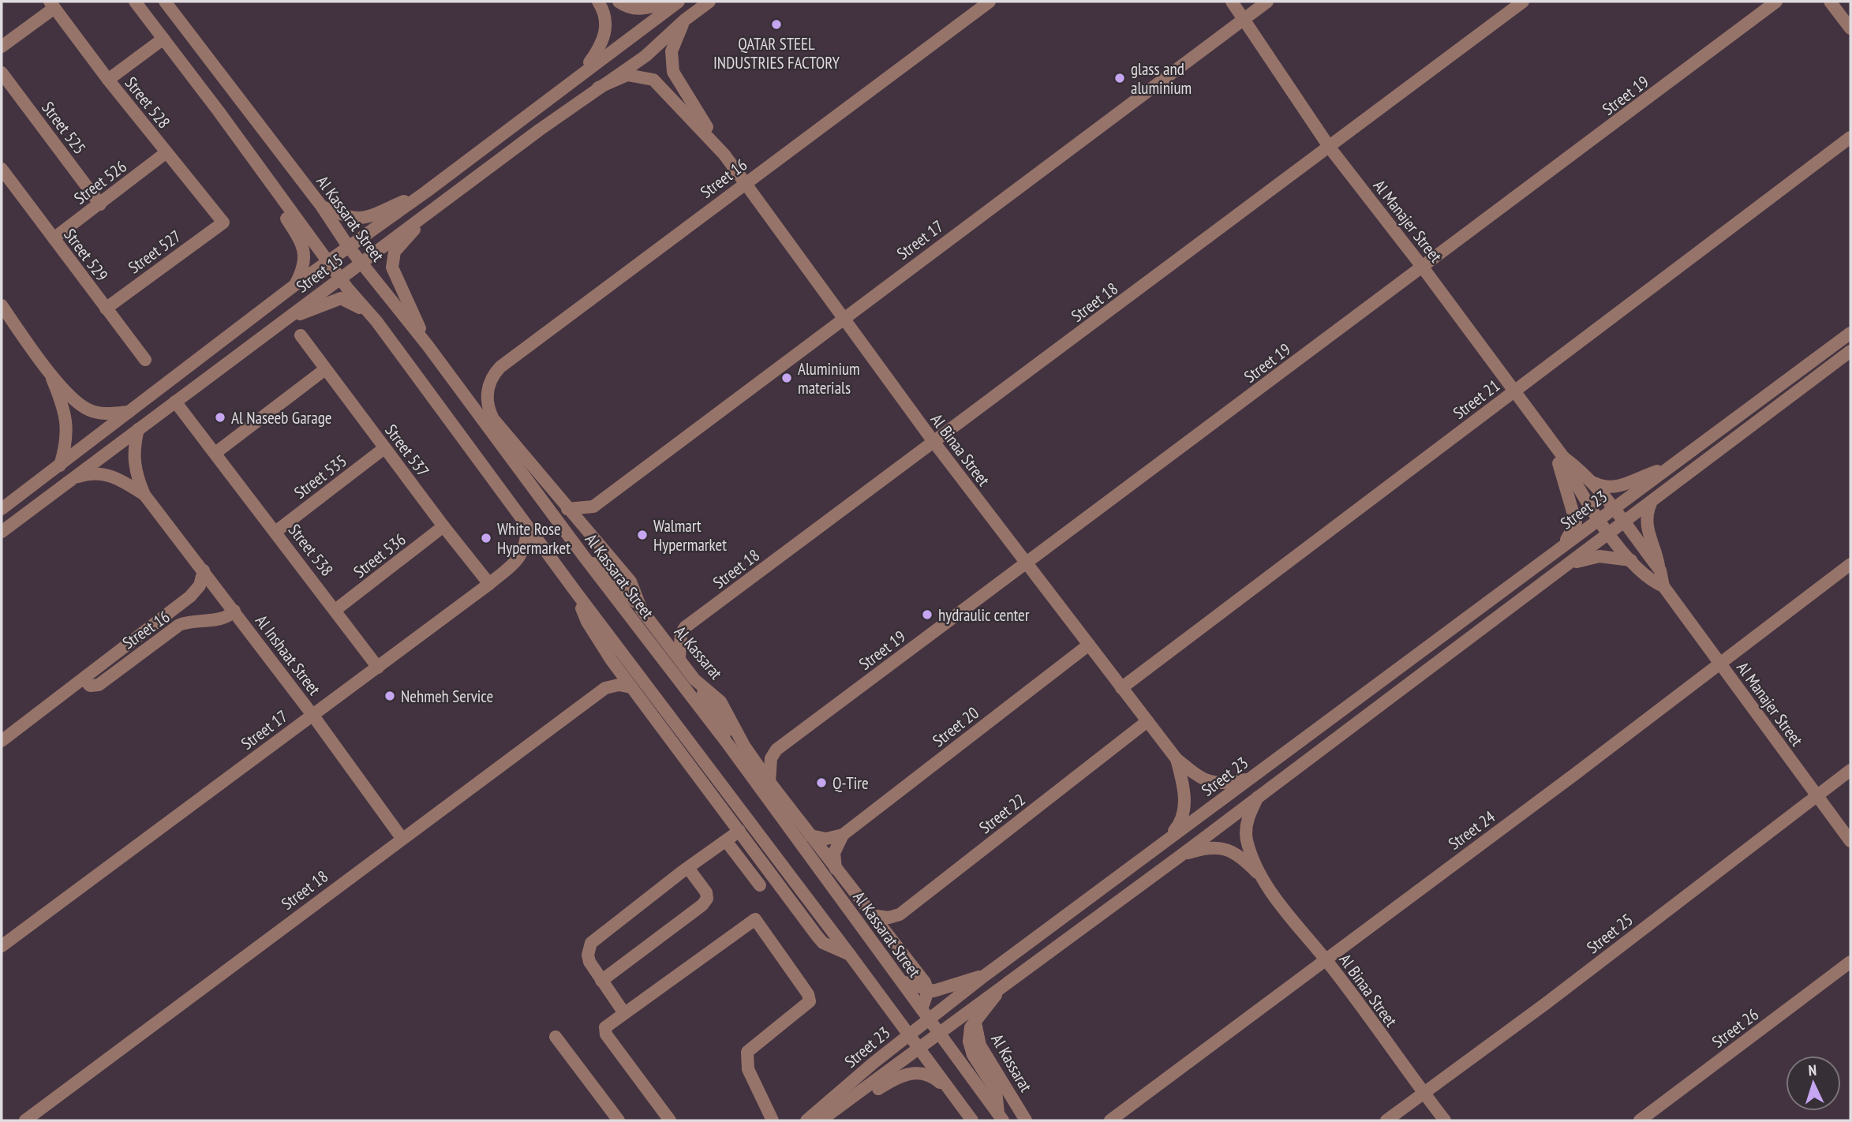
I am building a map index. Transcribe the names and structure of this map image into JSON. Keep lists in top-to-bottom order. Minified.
{"streets":{"street":["Street 19","Street 528","Street 525","Street 16","Street 526","Al Kassarat Street","Al Manajer Street","Street 17","Street 527","Street 529","Street 15","Street 18","Street 21","Al Binaa Street","Street 537","Street 535","Street 23","Street 538","Street 536","Al Kassarat","Al Inshaat Street","Street 20","Street 22","Street 24","Street 25","Street 26"]},"crossings":[["Street 19","Al Manajer Street"],["Street 19","Al Binaa Street"],["Street 528","Street 526"],["Street 528","Street 527"],["Street 525","Street 526"],["Street 16","Al Binaa Street"],["Street 16","Al Kassarat"],["Street 16","Al Inshaat Street"],["Street 526","Street 529"],["Al Kassarat Street","Street 15"],["Al Kassarat Street","Street 23"],["Al Manajer Street","Street 17"],["Al Manajer Street","Street 18"],["Al Manajer Street","Street 21"],["Al Manajer Street","Street 23"],["Al Manajer Street","Street 24"],["Al Manajer Street","Street 25"],["Street 17","Al Binaa Street"],["Street 17","Street 537"],["Street 17","Street 538"],["Street 17","Al Inshaat Street"],["Street 527","Street 529"],["Street 15","Al Binaa Street"],["Street 15","Al Inshaat Street"],["Street 18","Al Binaa Street"],["Street 18","Al Inshaat Street"],["Street 21","Al Binaa Street"],["Al Binaa Street","Street 23"],["Al Binaa Street","Street 20"],["Al Binaa Street","Street 22"],["Al Binaa Street","Street 24"],["Al Binaa Street","Street 25"],["Street 537","Street 535"],["Street 537","Street 536"],["Street 535","Street 538"],["Street 538","Street 536"],["Al Kassarat","Street 22"]],"places":["QATAR STEEL INDUSTRIES FACTORY","glass and aluminium","Aluminium materials","Al Naseeb Garage","Walmart Hypermarket","White Rose Hypermarket","hydraulic center","Nehmeh Service","Q-Tire"],"north":"top"}
